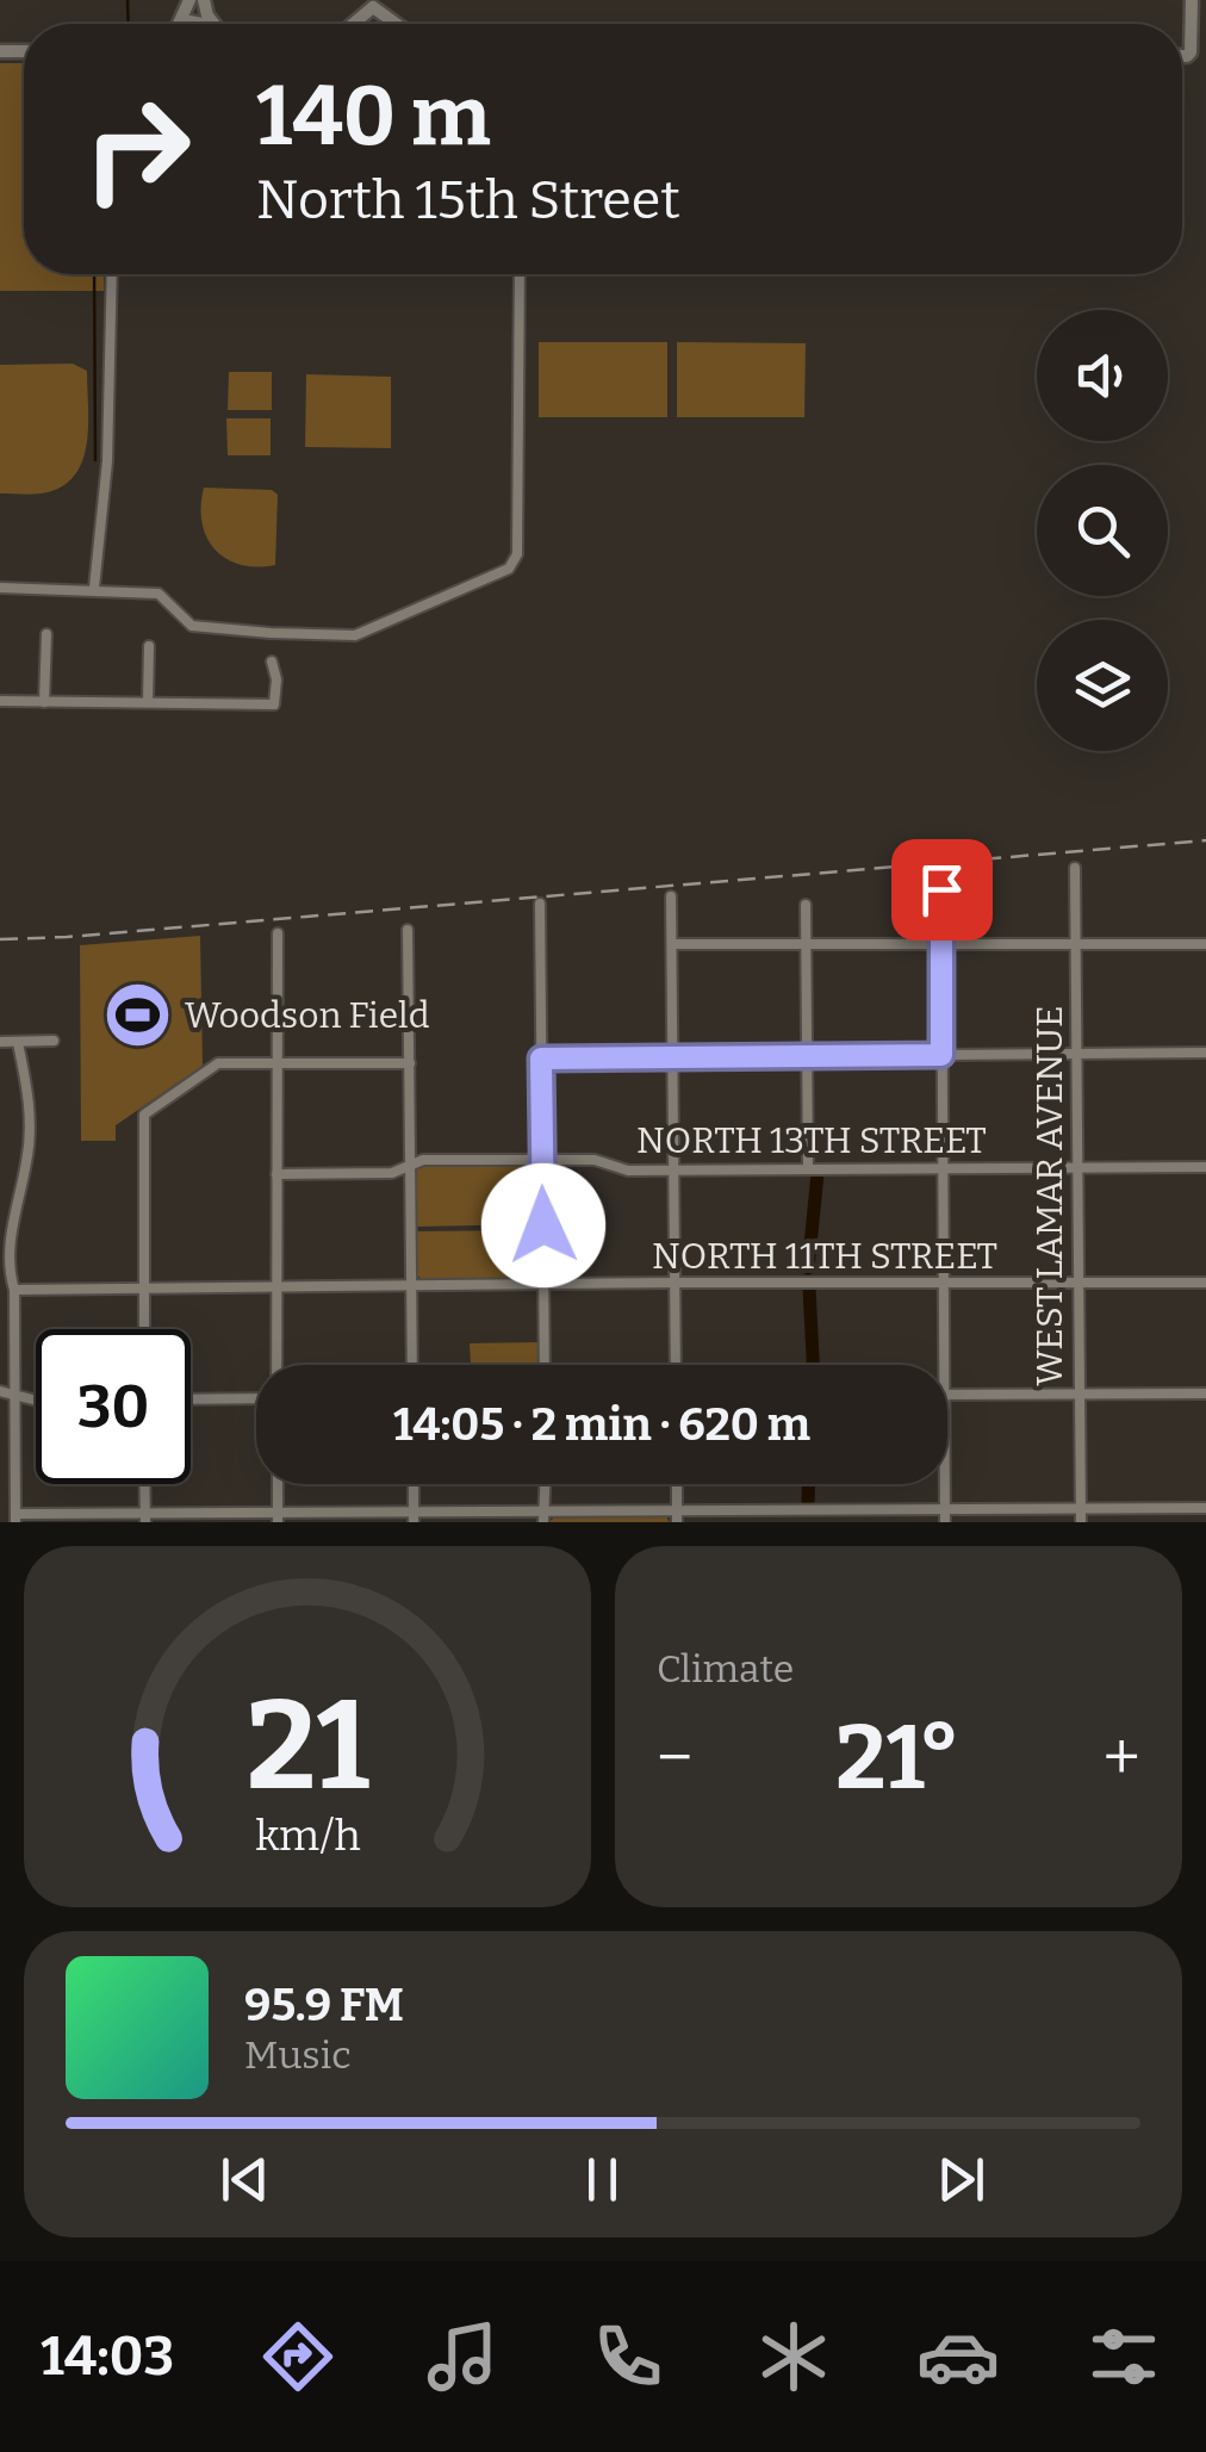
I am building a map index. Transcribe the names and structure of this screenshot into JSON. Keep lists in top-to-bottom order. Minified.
{"streets":{"street":["NORTH 13TH STREET","WEST LAMAR AVENUE","NORTH 11TH STREET"]},"crossings":[["NORTH 13TH STREET","WEST LAMAR AVENUE"],["WEST LAMAR AVENUE","NORTH 11TH STREET"]],"places":{"sports":["Woodson Field"]},"page":{"turn":["140 m","North 15th Street"],"limit":"30","trip":"14:05 · 2 min · 620 m","tile":"Climate","heat":["−","21°","+"],"song":["95.9 FM","Music"],"tabs":"14:03","gauge":["21","km/h"]}}
